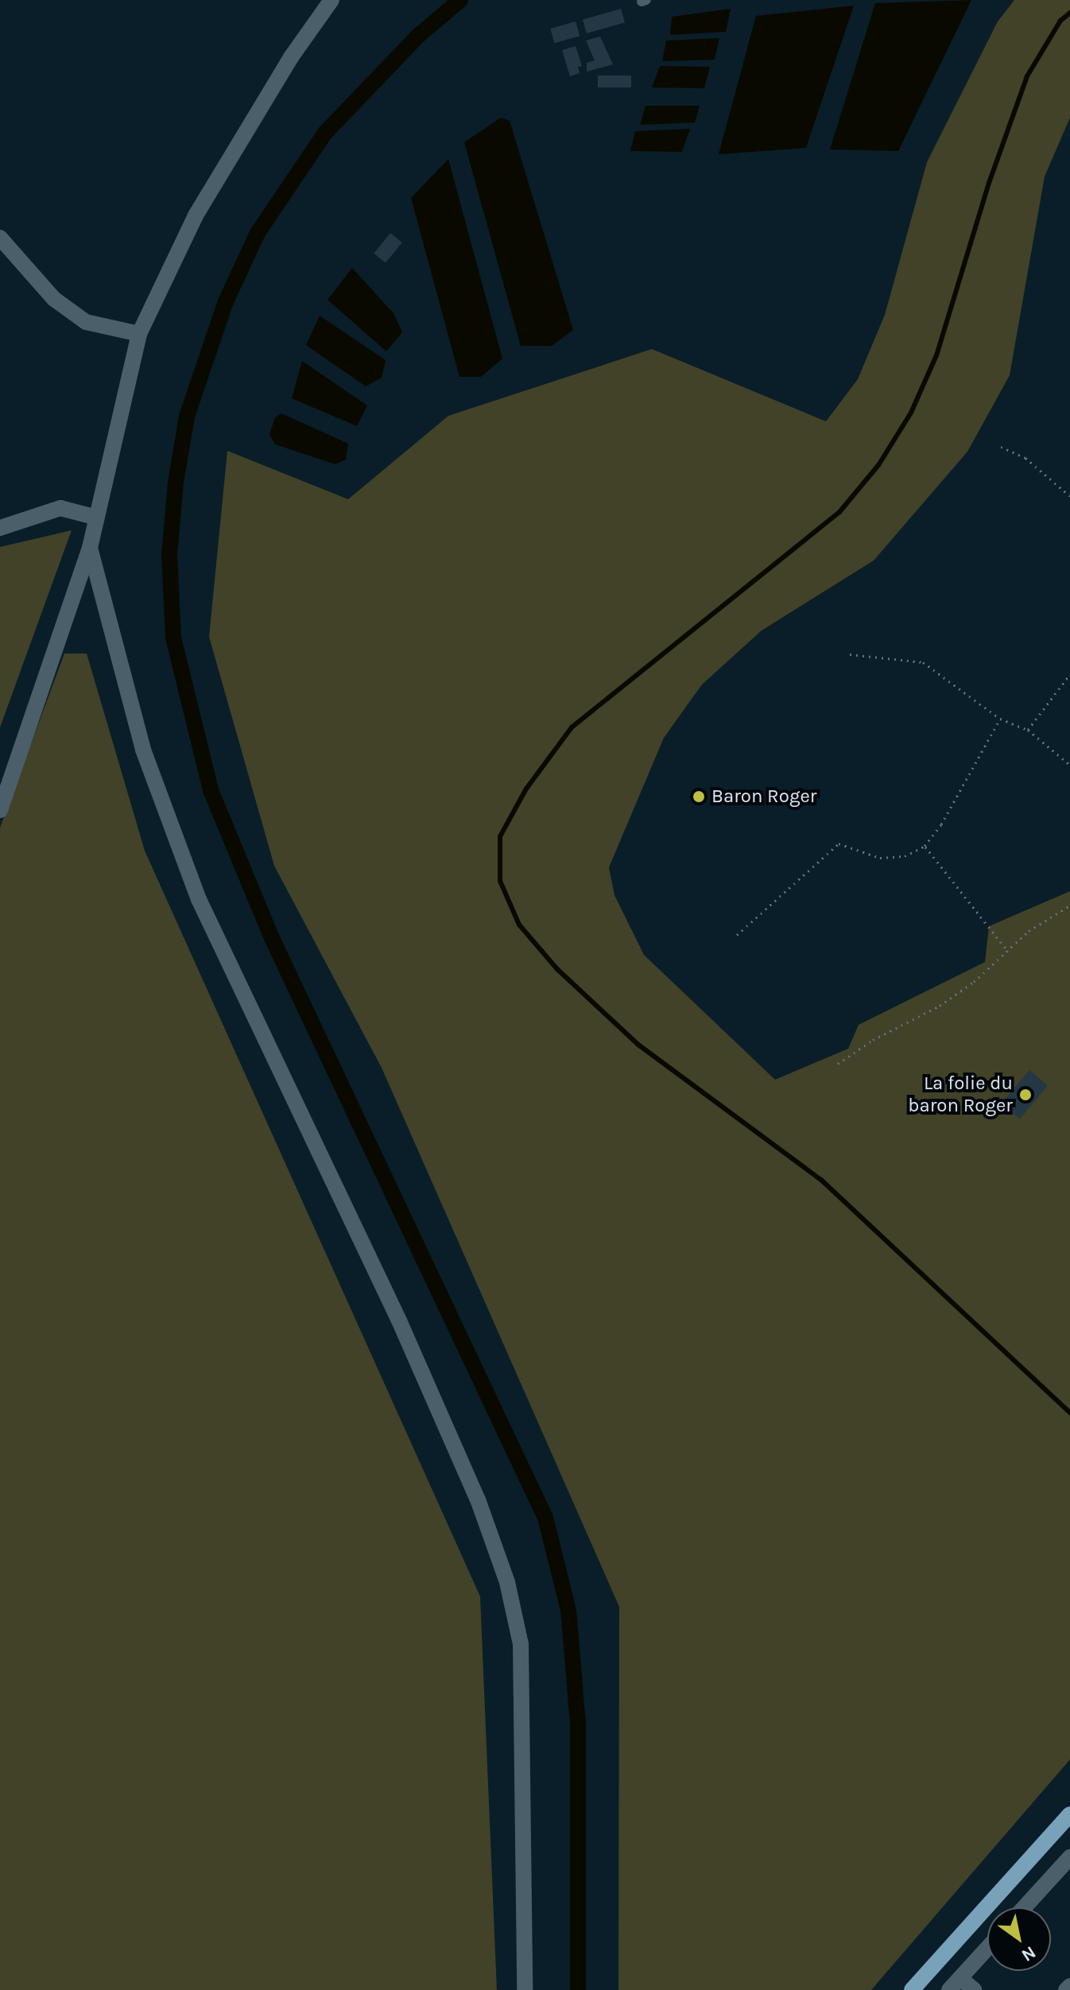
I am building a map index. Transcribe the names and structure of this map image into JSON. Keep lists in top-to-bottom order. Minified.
{"places":["Baron Roger","La folie du baron Roger"],"north":"bottom right"}
